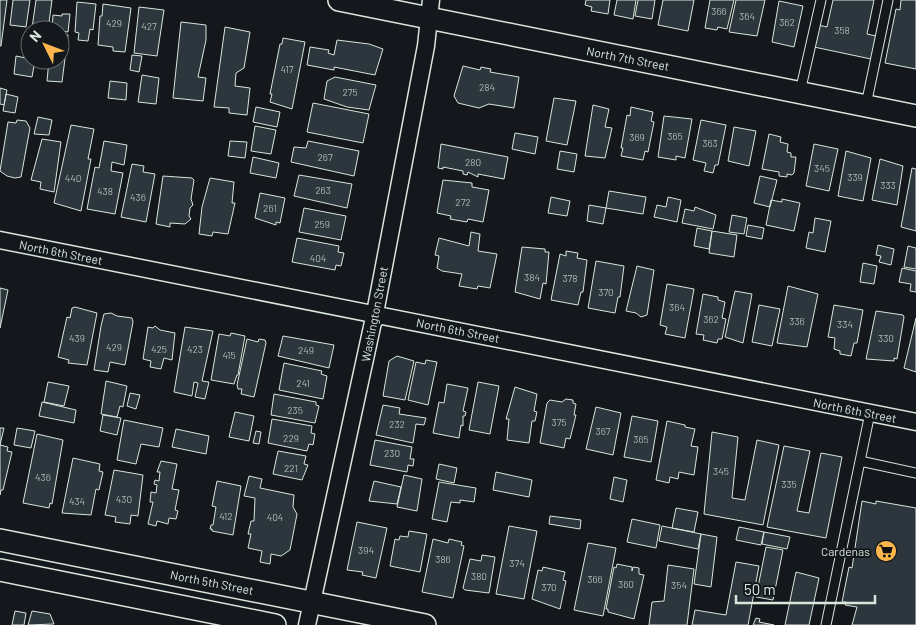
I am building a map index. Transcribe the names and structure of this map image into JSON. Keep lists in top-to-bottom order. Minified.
{"streets":{"street":["North 7th Street","North 6th Street","Washington Street","North 5th Street"]},"crossings":[["North 7th Street","Washington Street"],["North 6th Street","Washington Street"],["Washington Street","North 5th Street"]],"places":{"supermarket":["Cardenas"]},"house_numbers":["366","364","362","429","427","358","417","284","275","365","369","363","267","280","345","339","440","333","263","438","436","272","261","259","404","384","378","370","364","362","336","334","439","330","429","425","423","249","415","241","235","375","232","367","229","365","230","221","345","436","335","430","434","412","404","394","386","374","380","366","360","354","370"],"scale_bar":"50 m","north":"top left"}
